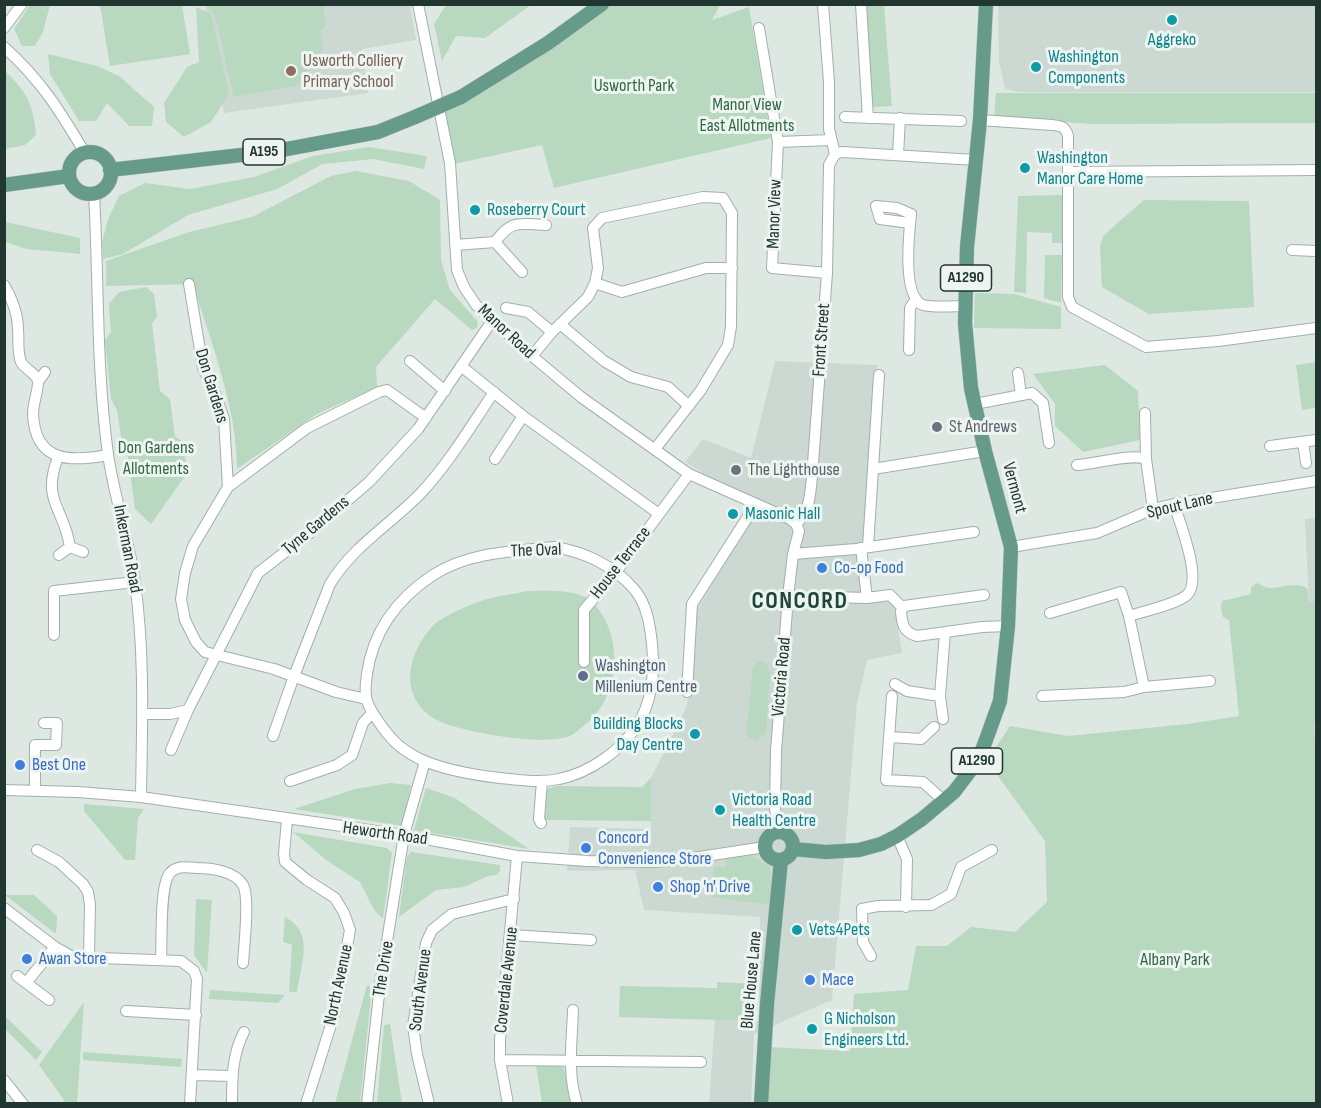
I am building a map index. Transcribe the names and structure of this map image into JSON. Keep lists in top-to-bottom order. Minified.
{"streets":{"main road":["A195","A1290","Vermont","Blue House Lane"],"street":["Manor View","Manor Road","Front Street","Don Gardens","Spout Lane","Tyne Gardens","Inkerman Road","The Oval","House Terrace","Victoria Road","Heworth Road","The Drive","Coverdale Avenue","North Avenue","South Avenue"]},"crossings":[["A195","Inkerman Road"],["Manor View","Front Street"],["Manor Road","Front Street"],["Manor Road","Tyne Gardens"],["Manor Road","House Terrace"],["Manor Road","Victoria Road"],["Front Street","Victoria Road"],["Vermont","Spout Lane"],["Vermont","Victoria Road"],["Vermont","Heworth Road"],["Vermont","Blue House Lane"],["Inkerman Road","Heworth Road"],["The Oval","House Terrace"],["The Oval","The Drive"],["Victoria Road","Heworth Road"],["Victoria Road","Blue House Lane"],["Heworth Road","The Drive"],["Heworth Road","Coverdale Avenue"],["Heworth Road","Blue House Lane"],["Heworth Road","North Avenue"],["Coverdale Avenue","South Avenue"]],"districts":["CONCORD"],"parks":["Usworth Park","Manor View East Allotments","Don Gardens Allotments","Albany Park"],"places":["Aggreko","Washington Components","Usworth Colliery Primary School","Washington Manor Care Home","Roseberry Court","St Andrews","The Lighthouse","Masonic Hall","Co-op Food","Washington Millenium Centre","Building Blocks Day Centre","Best One","Victoria Road Health Centre","Concord Convenience Store","Shop 'n' Drive","Vets4Pets","Awan Store","Mace","G Nicholson Engineers Ltd."]}
